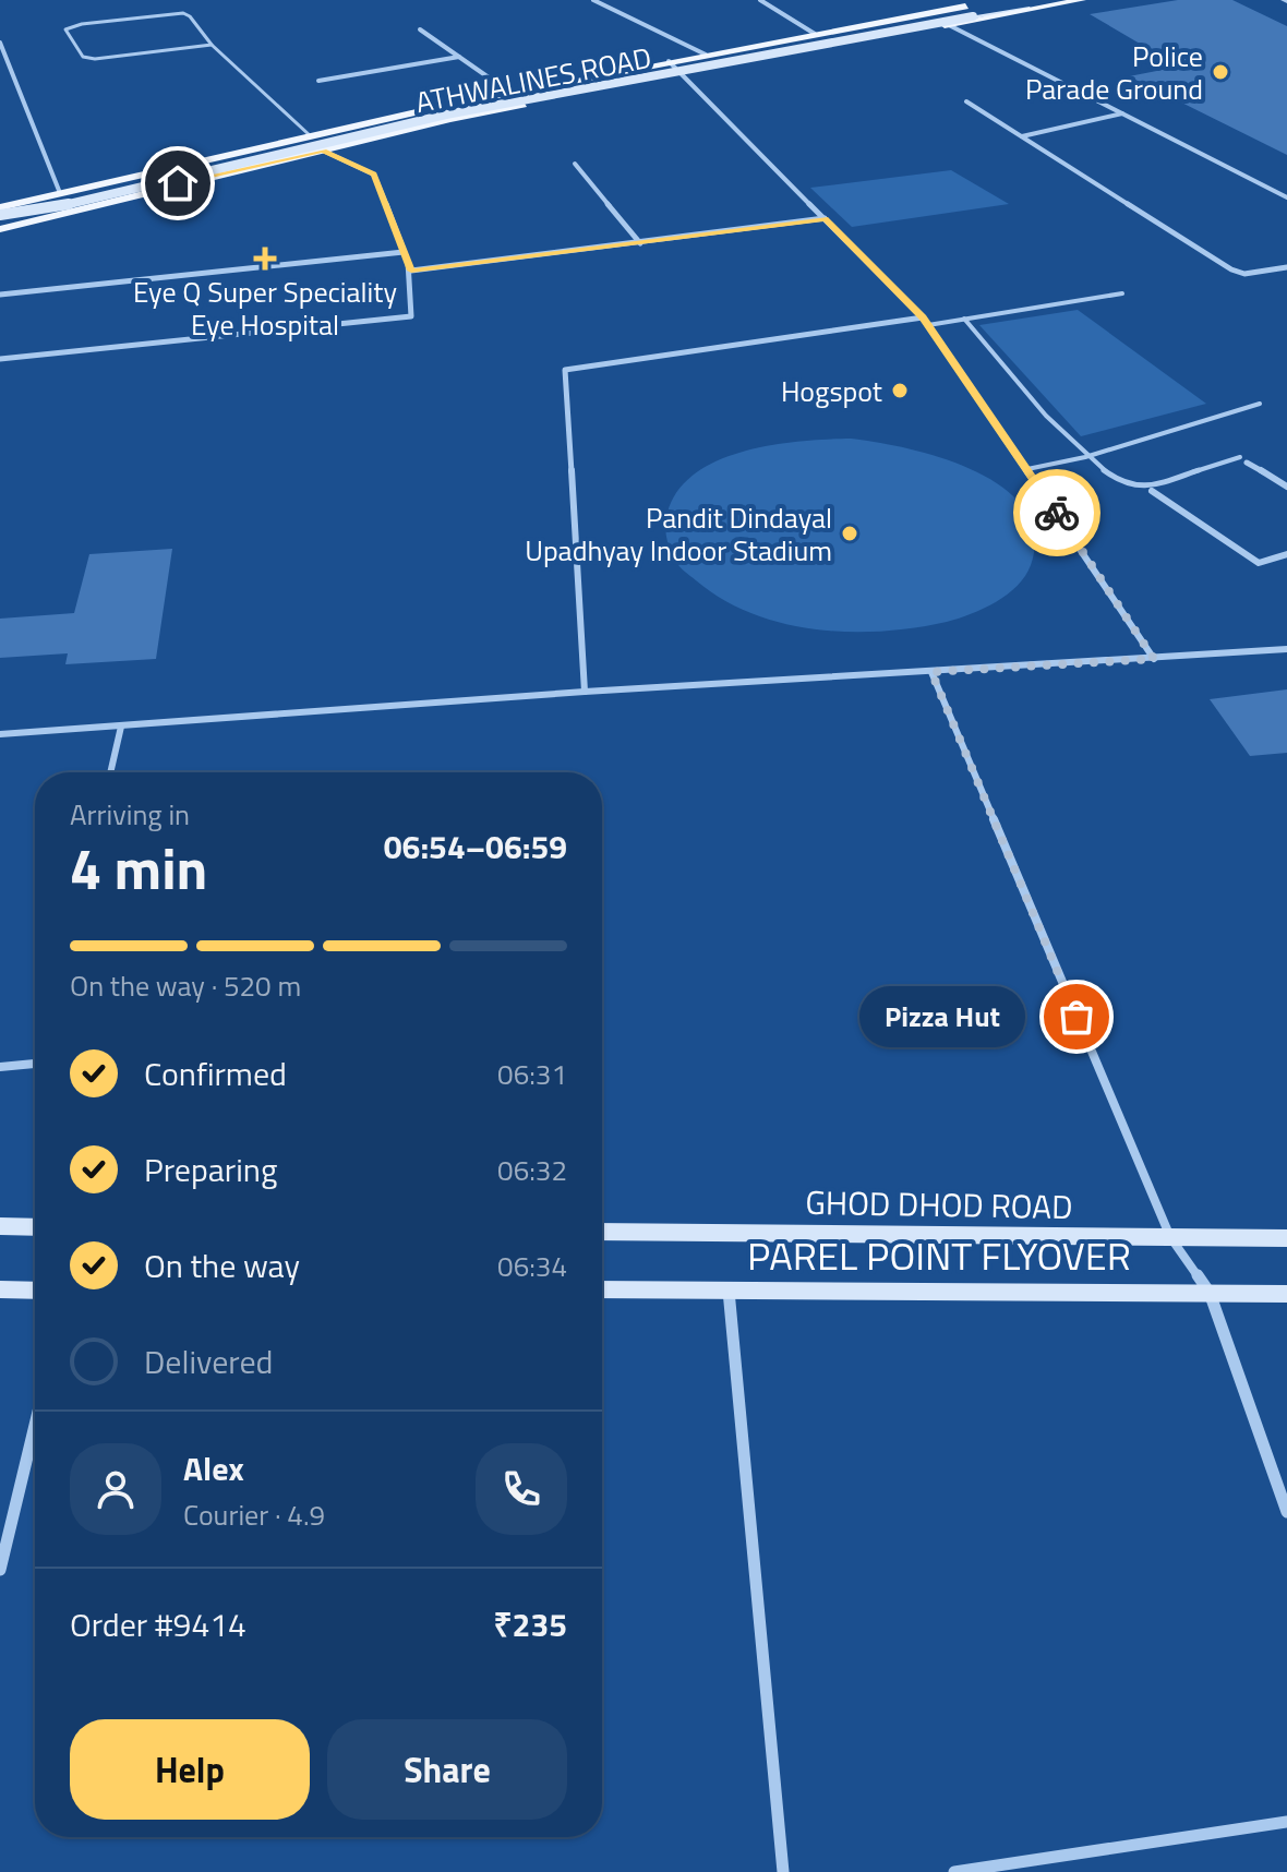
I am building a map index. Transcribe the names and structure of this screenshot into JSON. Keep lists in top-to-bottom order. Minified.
{"streets":{"main road":["ATHWALINES ROAD","GHOD DHOD ROAD","PAREL POINT FLYOVER"]},"places":{"other":["Police Parade Ground","Hogspot","Pandit Dindayal Upadhyay Indoor Stadium","Pizza Hut"],"health":["Eye Q Super Speciality Eye Hospital"]},"page":{"heading":["4 min","Arriving in","06:54–06:59"],"panel":["Alex","Courier · 4.9","Order #9414","₹235"],"bar":"On the way · 520 m","bubble":"Pizza Hut","list":[["Confirmed","06:31"],["Preparing","06:32"],["On the way","06:34"],"Delivered"],"buttons":["Help","Share"]}}
